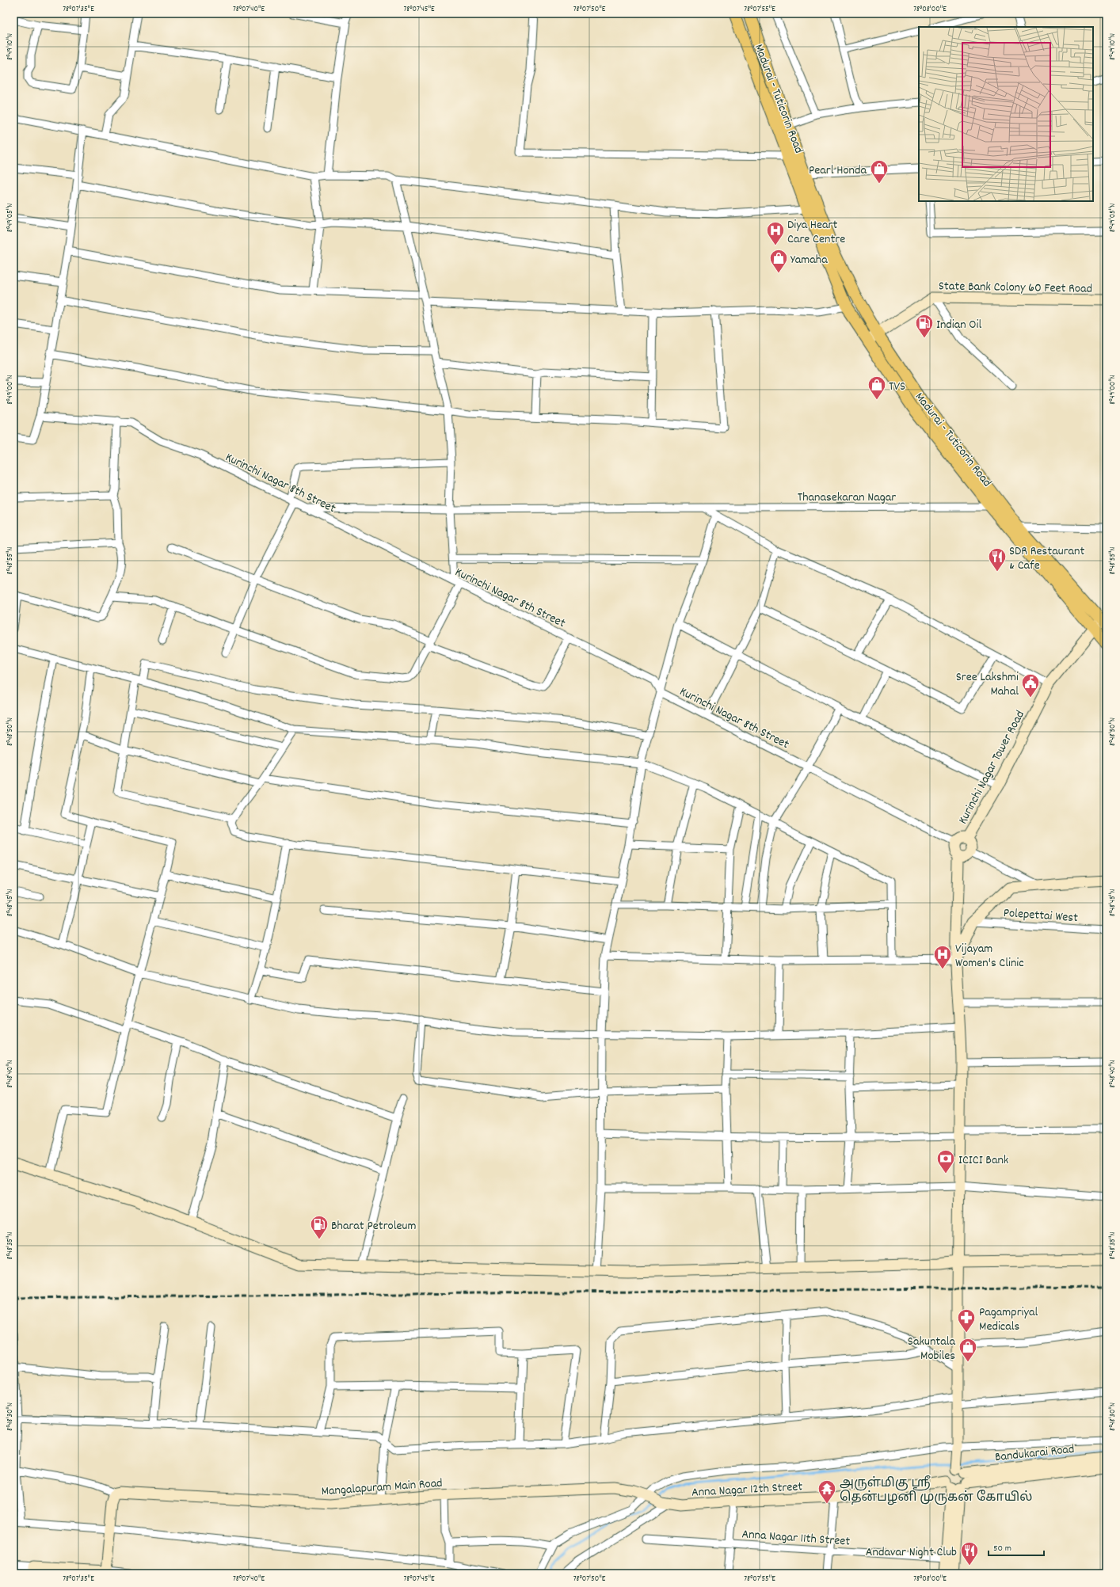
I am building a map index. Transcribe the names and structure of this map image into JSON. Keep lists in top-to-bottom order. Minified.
{"streets":{"main road":["Madurai - Tuticorin Road"],"street":["State Bank Colony 60 Feet Road","Kurinchi Nagar 8th Street","Thanasekaran Nagar","Kurinchi Nagar Tower Road","Polepettai West","Bandukarai Road","Mangalapuram Main Road","Anna Nagar 12th Street","Anna Nagar 11th Street"]},"crossings":[["Madurai - Tuticorin Road","State Bank Colony 60 Feet Road"],["Madurai - Tuticorin Road","Thanasekaran Nagar"],["Madurai - Tuticorin Road","Kurinchi Nagar Tower Road"],["Kurinchi Nagar 8th Street","Thanasekaran Nagar"],["Kurinchi Nagar 8th Street","Kurinchi Nagar Tower Road"],["Bandukarai Road","Anna Nagar 12th Street"],["Mangalapuram Main Road","Anna Nagar 12th Street"]],"places":{"shop":["Pearl Honda","Yamaha","TVS","Sakuntala Mobiles"],"hospital":["Diya Heart Care Centre","Vijayam Women's Clinic"],"fuel station":["Indian Oil","Bharat Petroleum"],"restaurant":["SDR Restaurant & Cafe","Andavar Night Club"],"public building":["Sree Lakshmi Mahal"],"bank":["ICICI Bank"],"pharmacy":["Pagampriyal Medicals"],"temple":["அருள்மிகு ஶ்ரீ தென்பழனி முருகன் கோயில்"]},"scale_bar":"50 m","coordinates":["78°07'35\"E","78°07'40\"E","78°07'45\"E","78°07'50\"E","78°07'55\"E","78°08'00\"E","8°49'10\"N","8°49'05\"N","8°49'00\"N","8°48'55\"N","8°48'50\"N","8°48'45\"N","8°48'40\"N","8°48'35\"N","8°48'30\"N"]}
